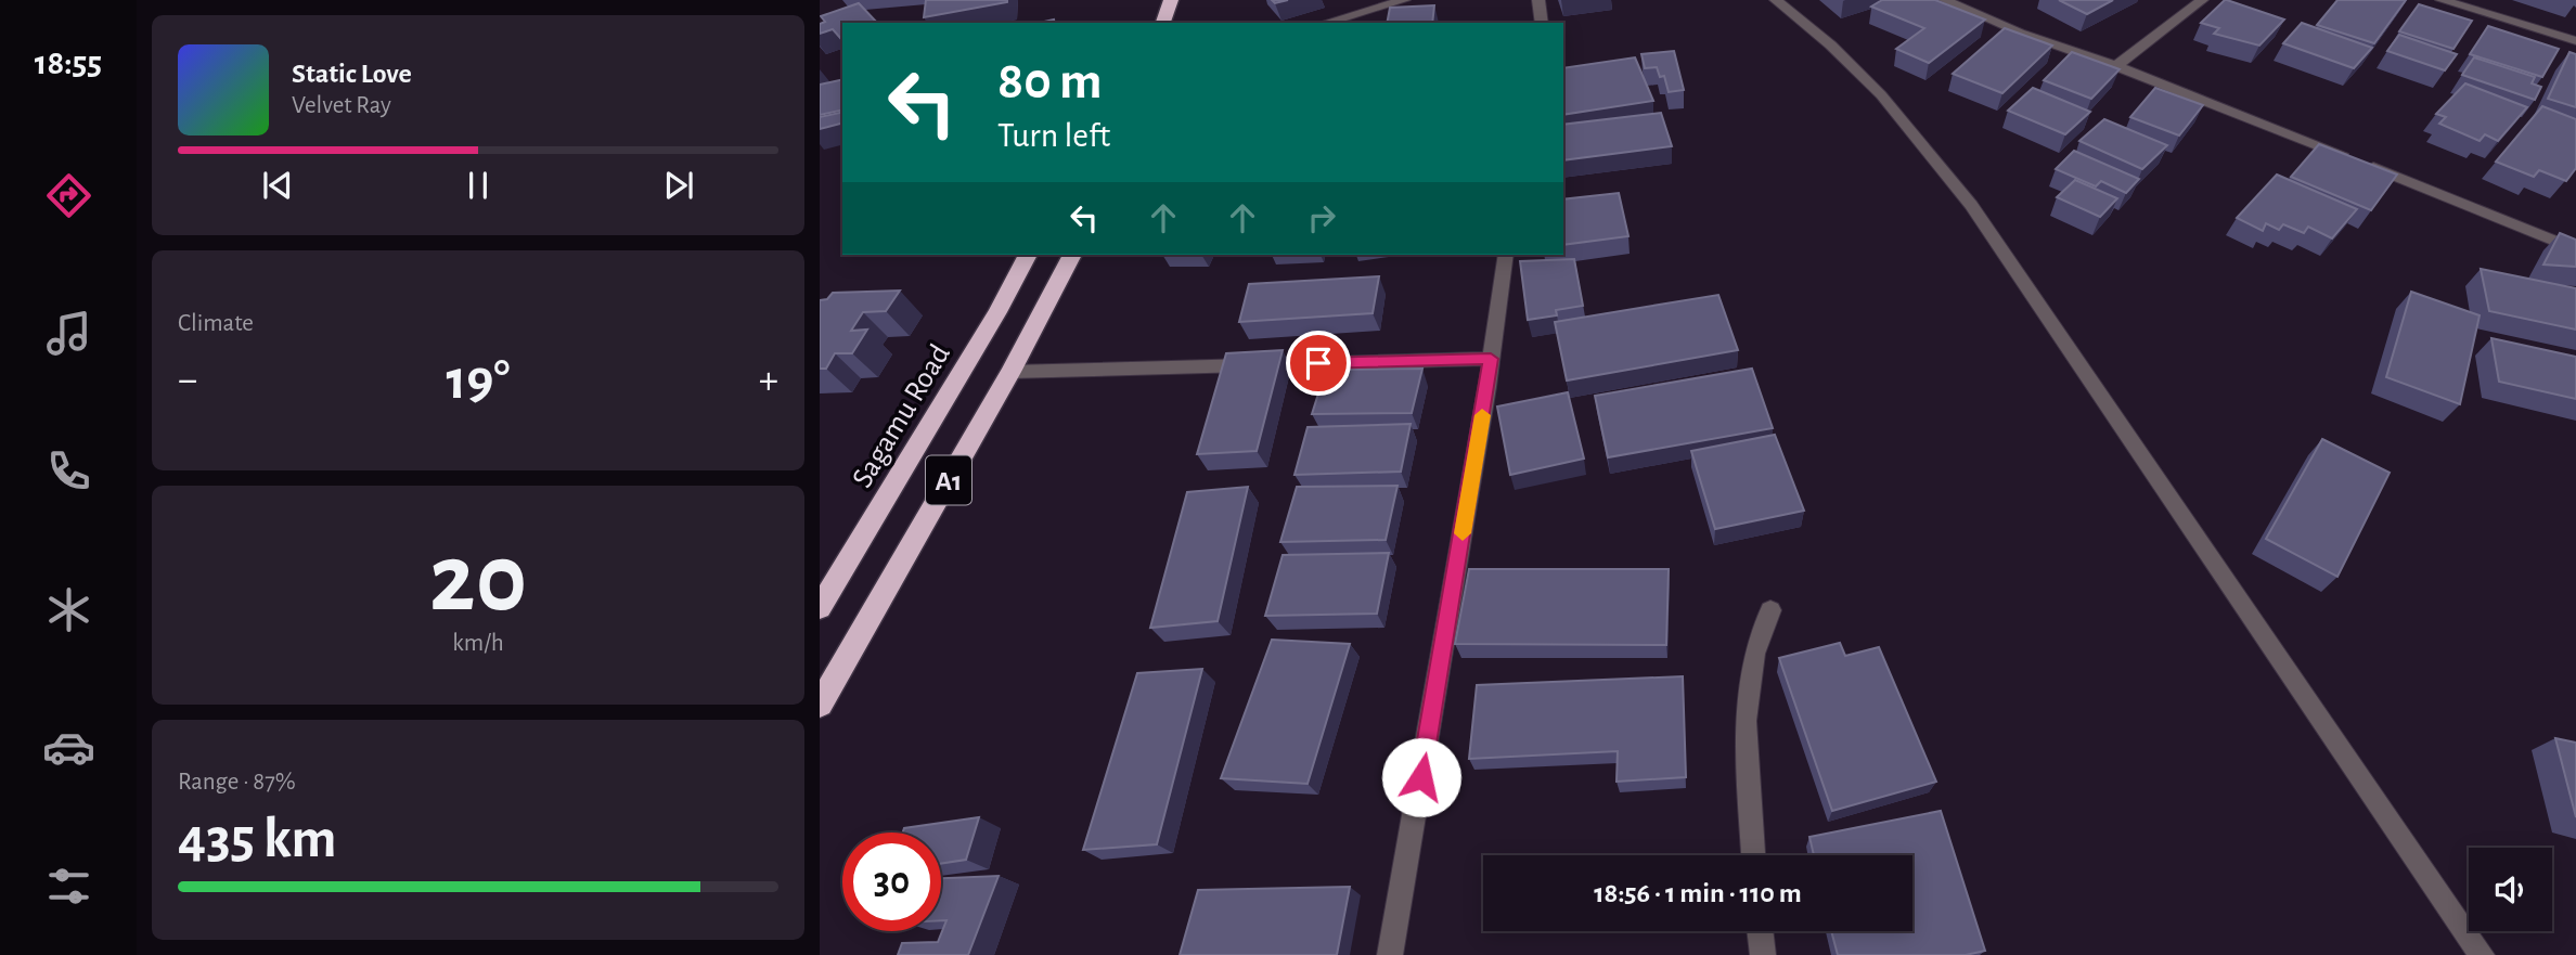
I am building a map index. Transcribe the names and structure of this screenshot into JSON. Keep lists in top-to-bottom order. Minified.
{"streets":{"highway":["Sagamu Road","A1"]},"page":{"tabs":"18:55","turn":["80 m","Turn left"],"song":["Static Love","Velvet Ray"],"tile":["Climate",["20","km/h"],["Range · 87%","435 km"]],"heat":["−","19°","+"],"limit":"30","trip":"18:56 · 1 min · 110 m"}}
